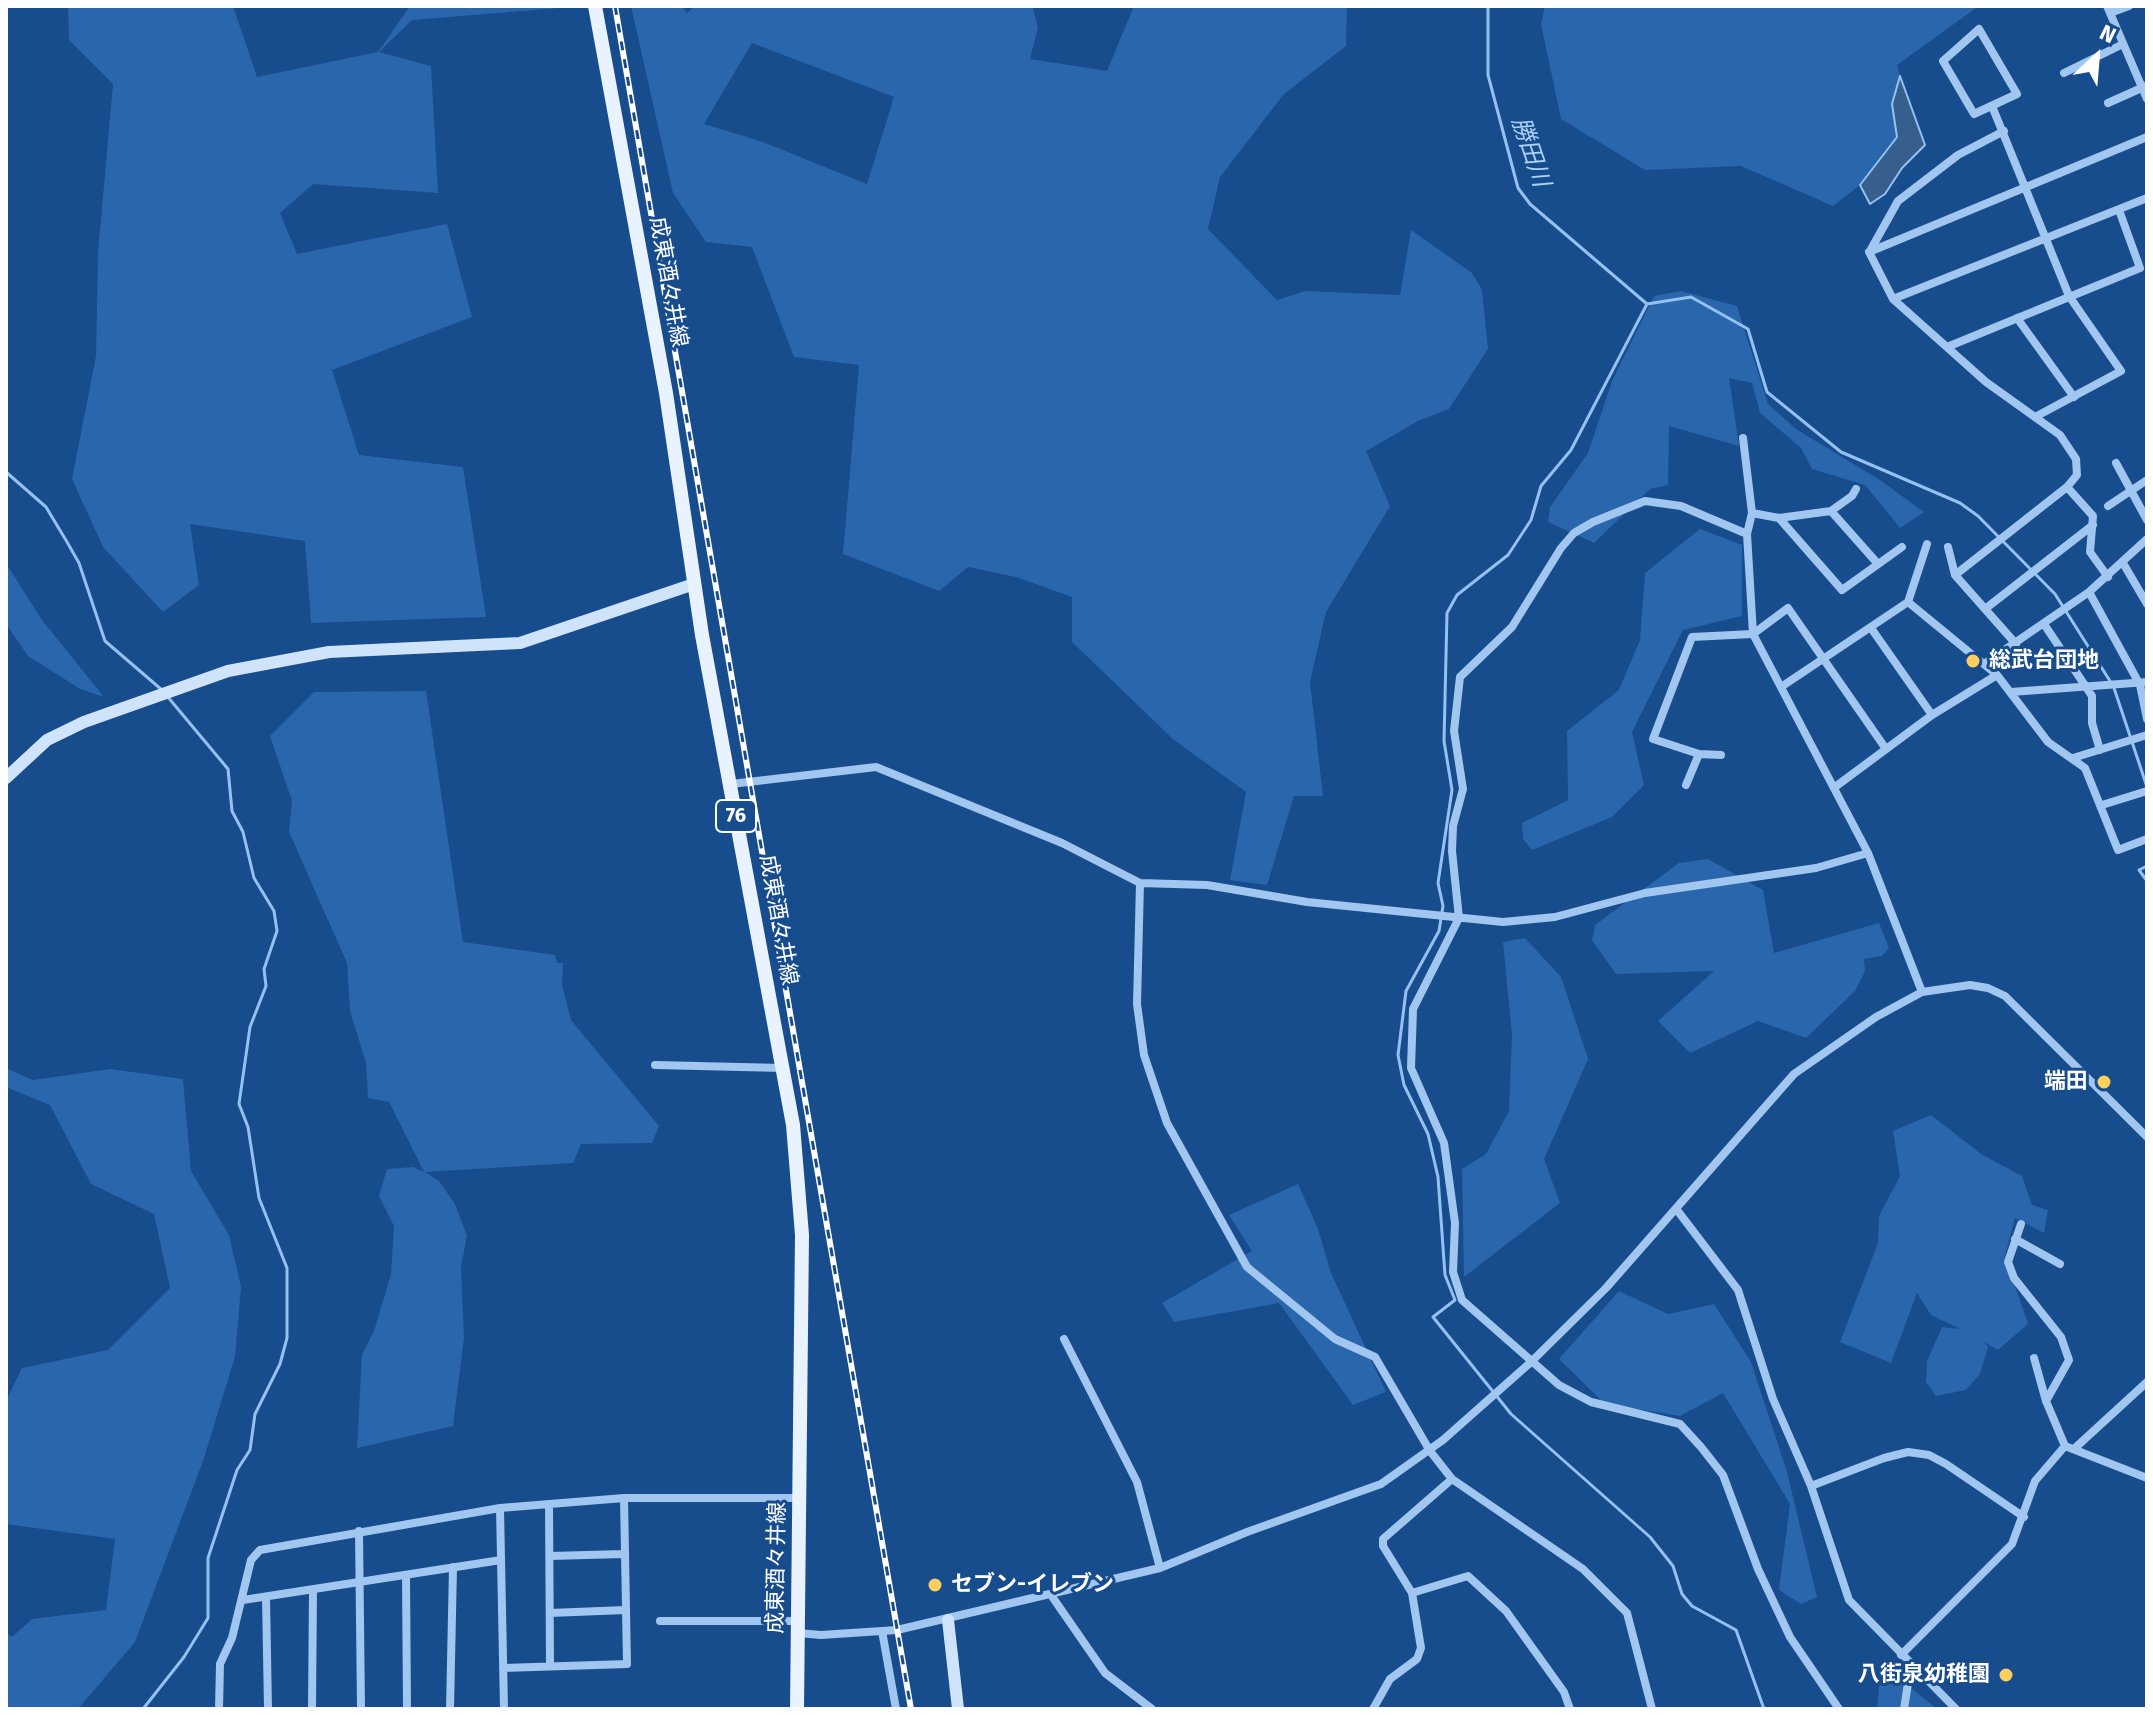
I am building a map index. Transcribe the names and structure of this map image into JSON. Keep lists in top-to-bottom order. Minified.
{"streets":{"main road":["成東酒々井線","76"]},"water":["勝田川"],"places":["総武台団地","端田","セブン-イレブン","八街泉幼稚園"],"north":"top right"}
